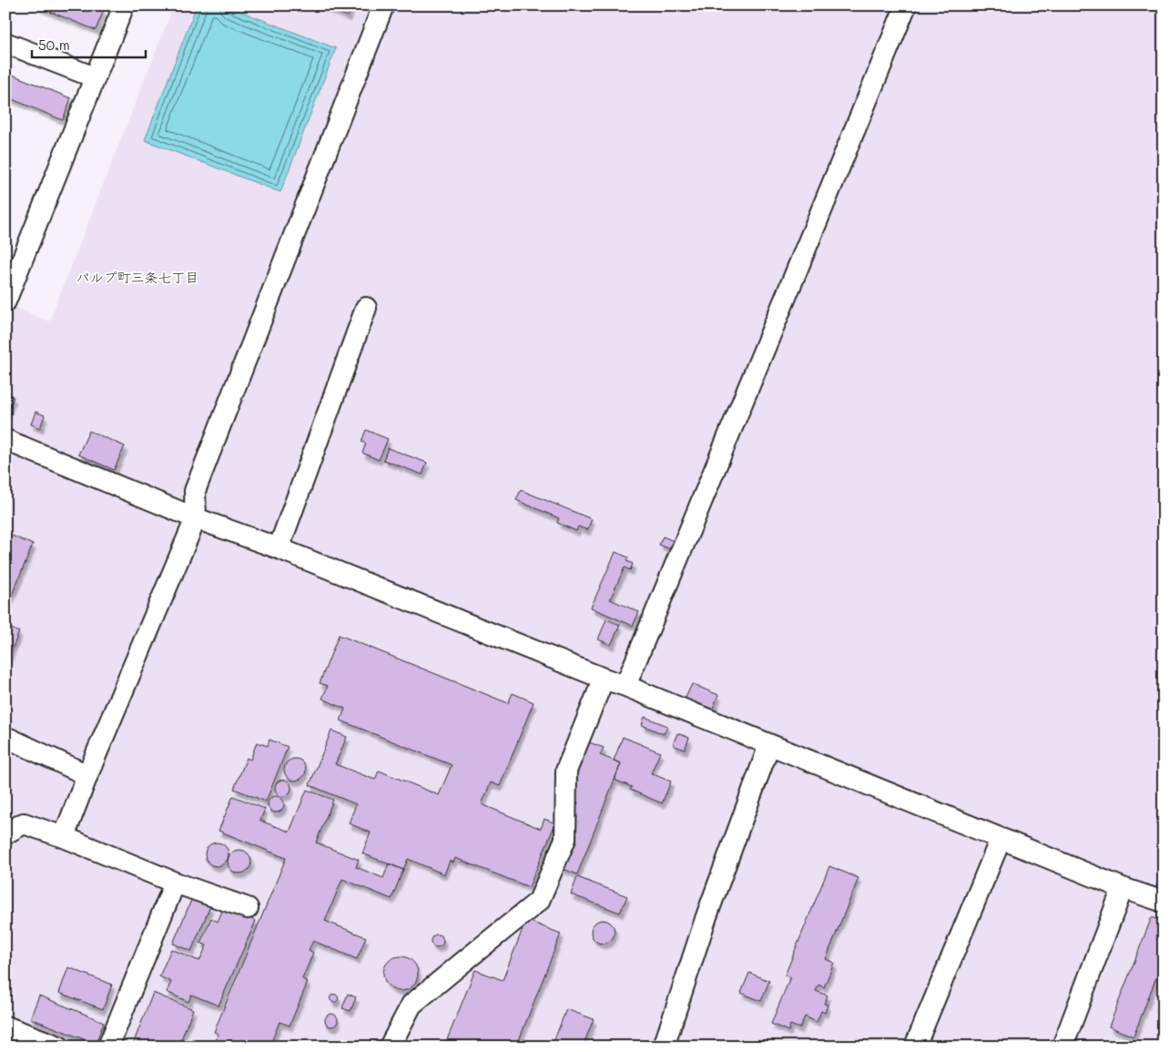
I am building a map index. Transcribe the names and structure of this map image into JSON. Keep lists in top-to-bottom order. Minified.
{"districts":["パルプ町三条七丁目"],"scale_bar":"50 m"}
